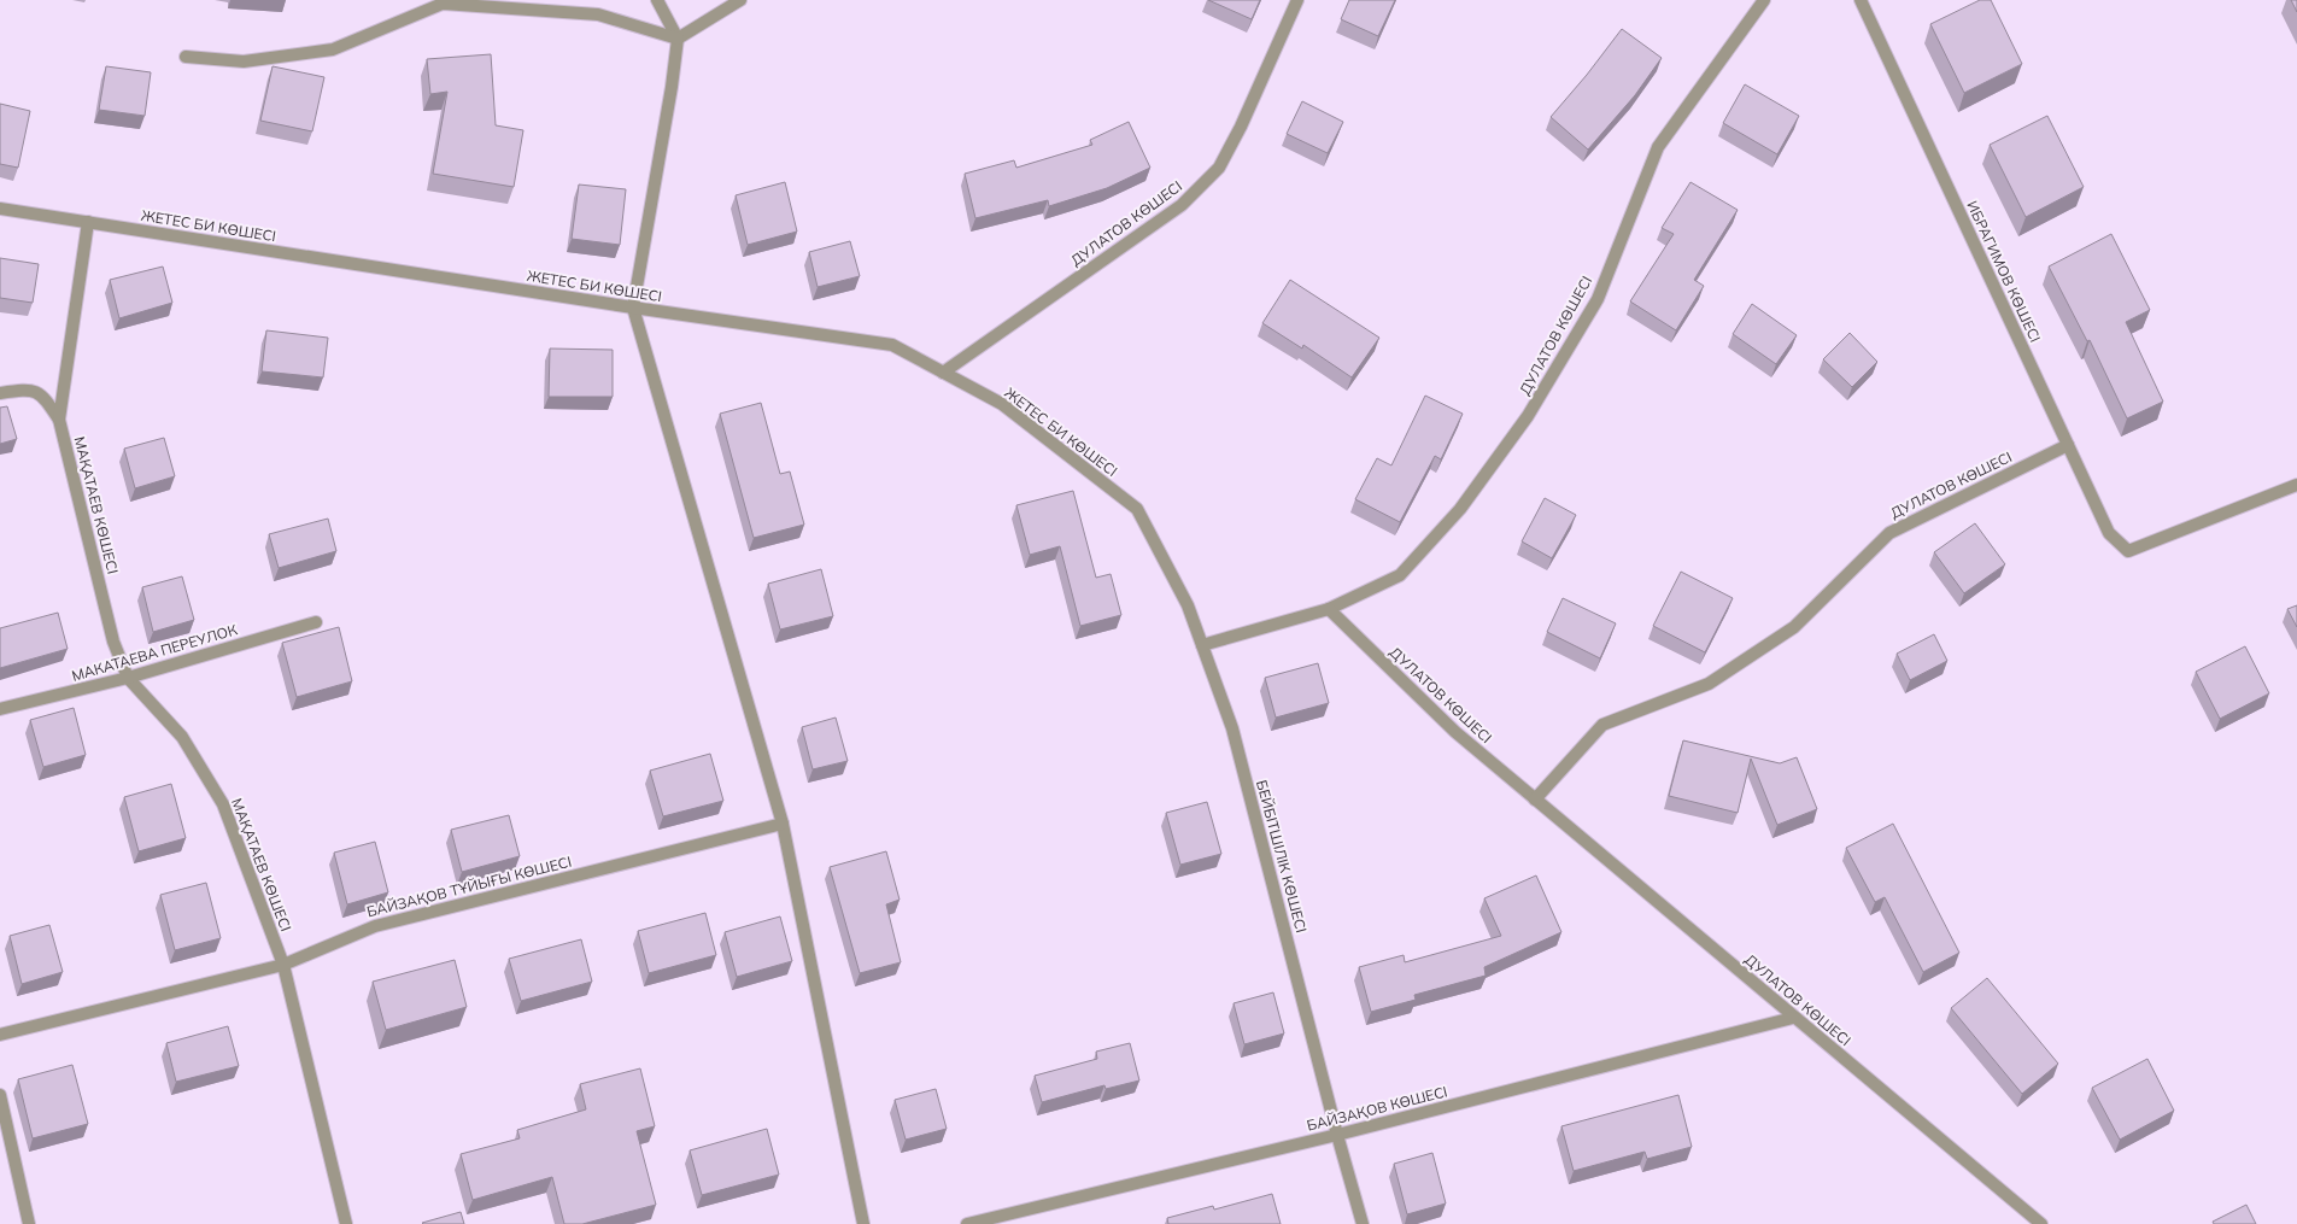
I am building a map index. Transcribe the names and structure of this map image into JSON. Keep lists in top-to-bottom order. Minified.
{"streets":{"street":["ДУЛАТОВ КӨШЕСІ","ЖЕТЕС БИ КӨШЕСІ","ИБРАГИМОВ КӨШЕСІ","МАҚАТАЕВ КӨШЕСІ","МАКАТАЕВА ПЕРЕУЛОК","БЕЙБІТШІЛІК КӨШЕСІ","БАЙЗАҚОВ ТҰЙЫҒЫ КӨШЕСІ","БАЙЗАҚОВ КӨШЕСІ"]},"crossings":[["ДУЛАТОВ КӨШЕСІ","ЖЕТЕС БИ КӨШЕСІ"],["ДУЛАТОВ КӨШЕСІ","ИБРАГИМОВ КӨШЕСІ"],["ДУЛАТОВ КӨШЕСІ","БЕЙБІТШІЛІК КӨШЕСІ"],["ДУЛАТОВ КӨШЕСІ","БАЙЗАҚОВ КӨШЕСІ"],["ЖЕТЕС БИ КӨШЕСІ","БЕЙБІТШІЛІК КӨШЕСІ"],["МАҚАТАЕВ КӨШЕСІ","МАКАТАЕВА ПЕРЕУЛОК"],["МАҚАТАЕВ КӨШЕСІ","БАЙЗАҚОВ ТҰЙЫҒЫ КӨШЕСІ"],["БЕЙБІТШІЛІК КӨШЕСІ","БАЙЗАҚОВ КӨШЕСІ"]]}
